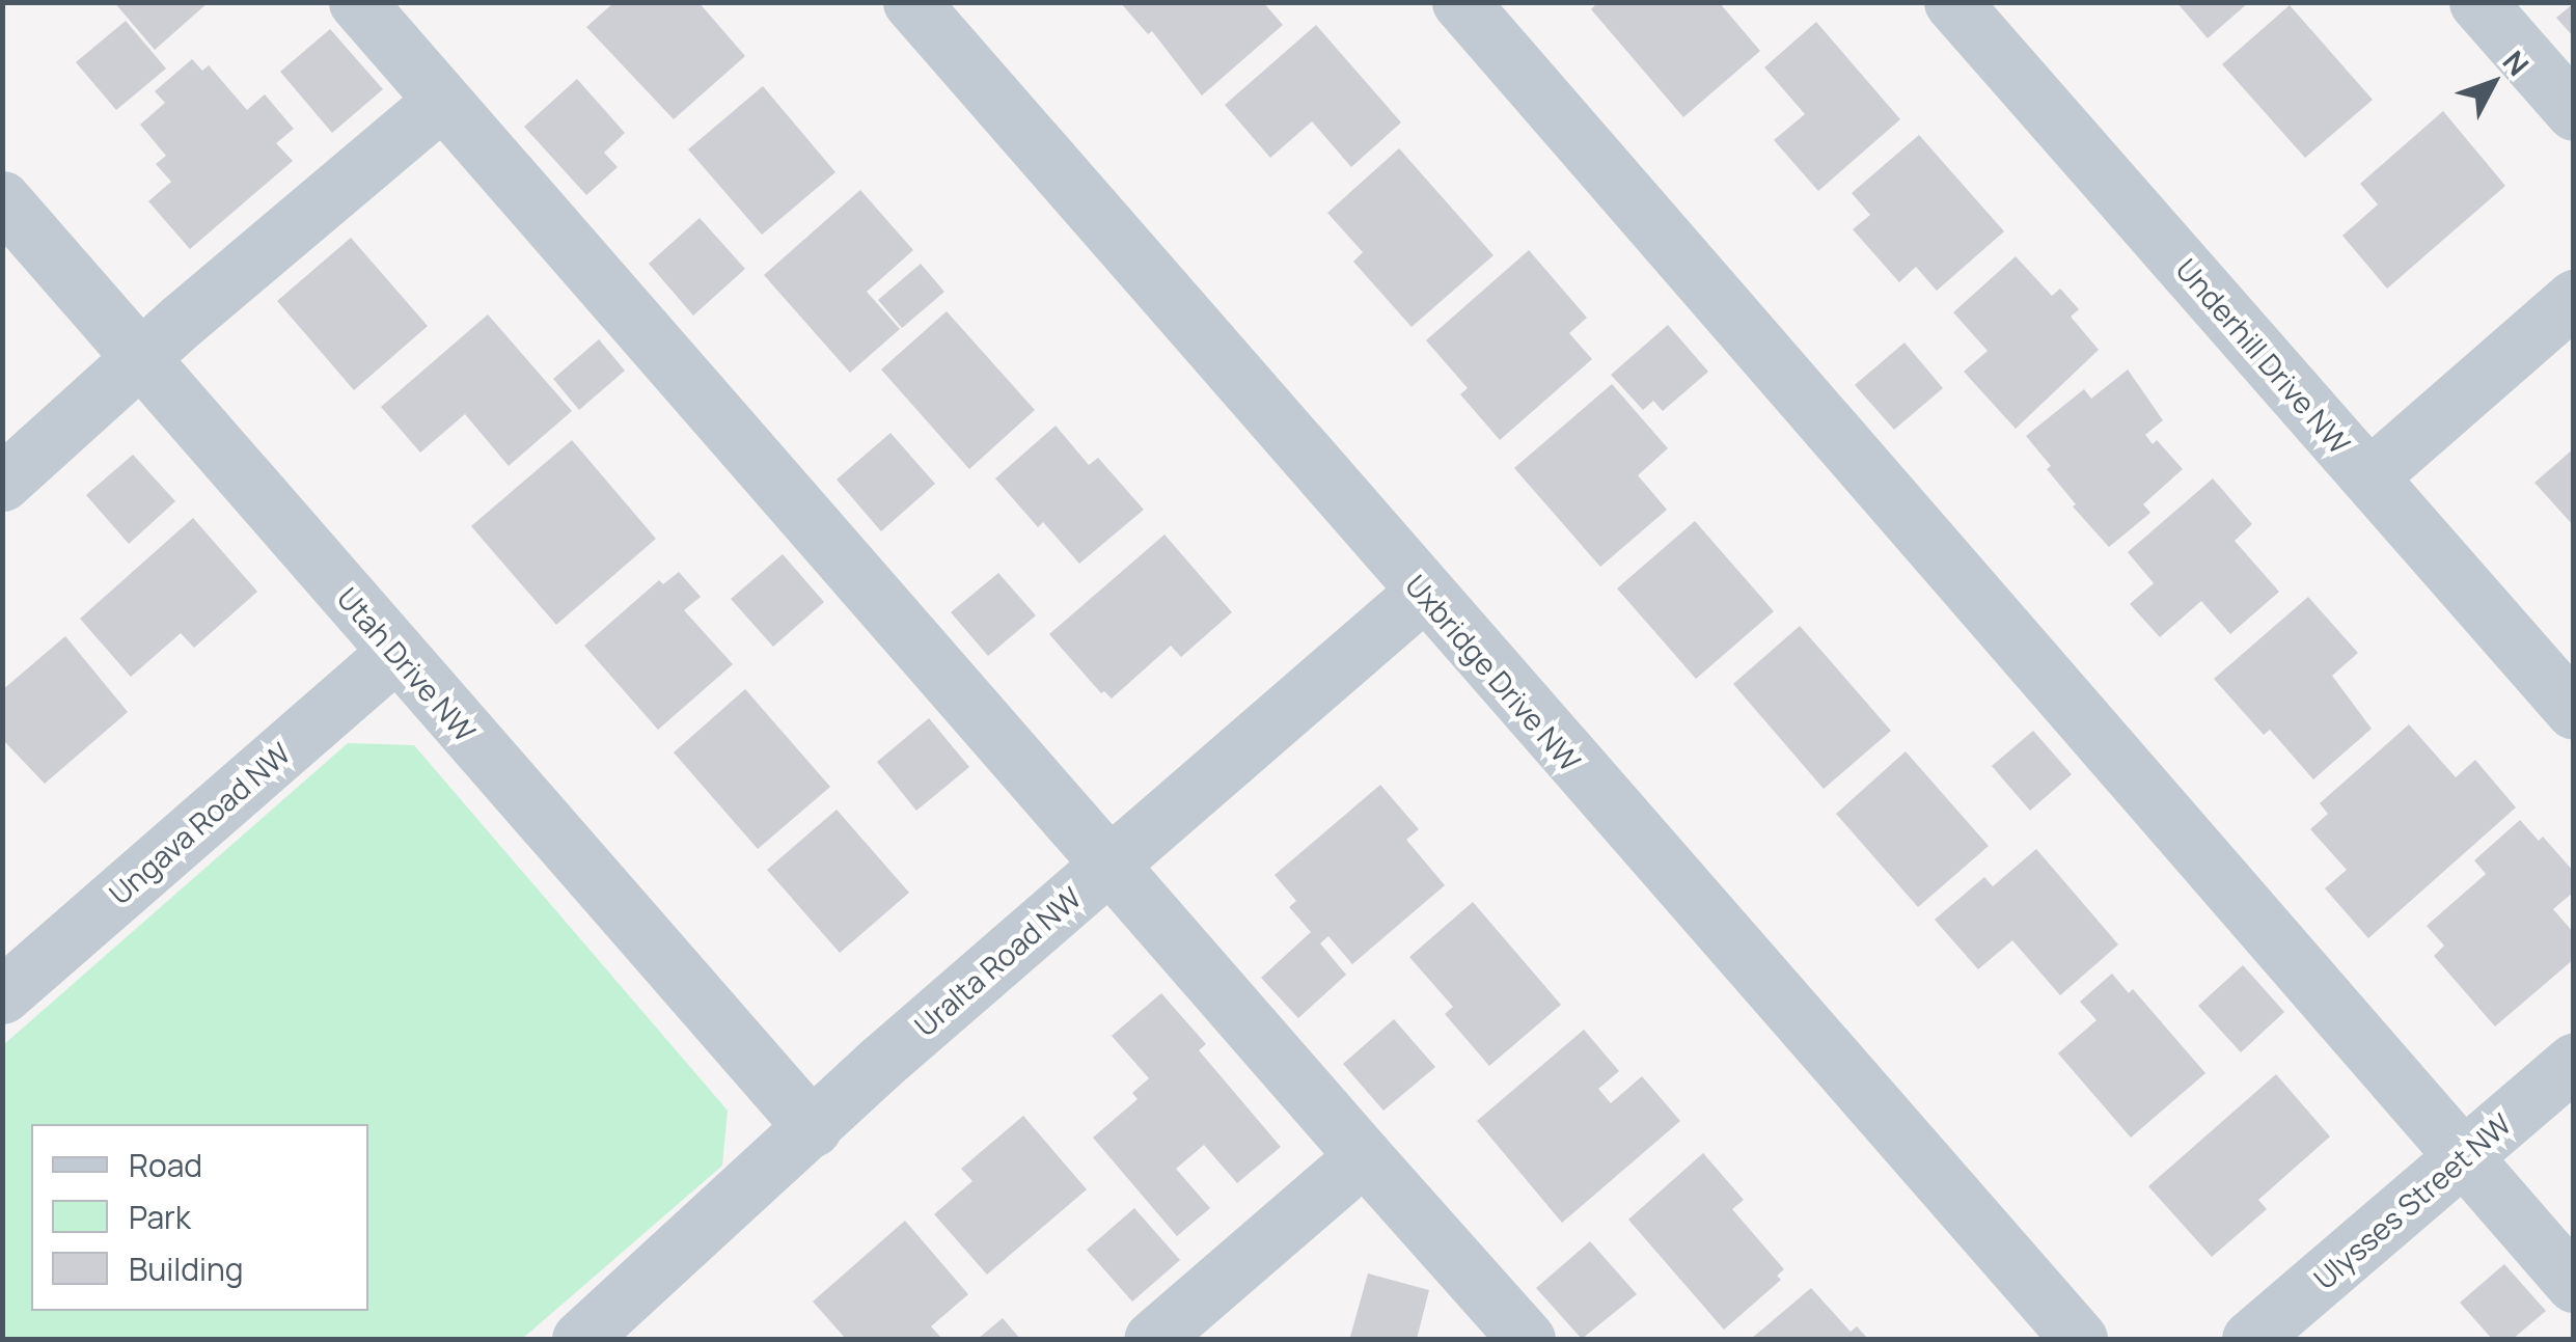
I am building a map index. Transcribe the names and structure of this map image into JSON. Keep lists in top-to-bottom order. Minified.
{"streets":{"street":["Underhill Drive NW","Utah Drive NW","Uxbridge Drive NW","Ungava Road NW","Uralta Road NW","Ulysses Street NW"]},"crossings":[["Utah Drive NW","Ungava Road NW"],["Utah Drive NW","Uralta Road NW"],["Uxbridge Drive NW","Uralta Road NW"]],"legend":["Road","Park","Building"],"north":"top right"}
